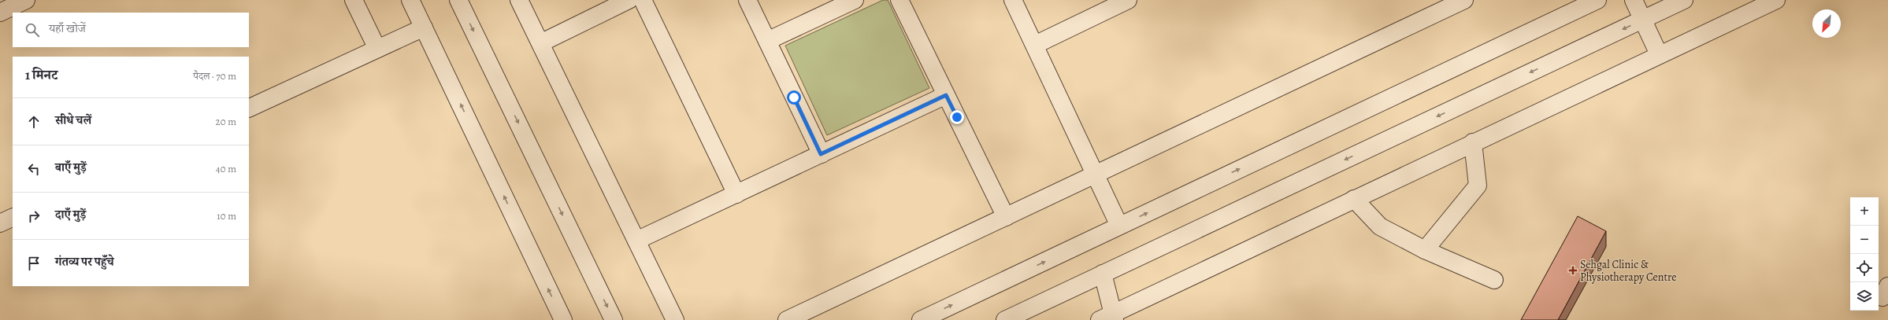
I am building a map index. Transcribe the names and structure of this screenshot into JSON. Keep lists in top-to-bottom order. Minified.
{"places":{"health":["Sehgal Clinic & Physiotherapy Centre"]},"north":"bottom left","page":{"search":"यहाँ खोजें","heading":["1 मिनट","पैदल · 70 m"],"list":[["सीधे चलें","20 m"],["बाएँ मुड़ें","40 m"],["दाएँ मुड़ें","10 m"],"गंतव्य पर पहुँचे"],"map_buttons":["+","−"]}}
